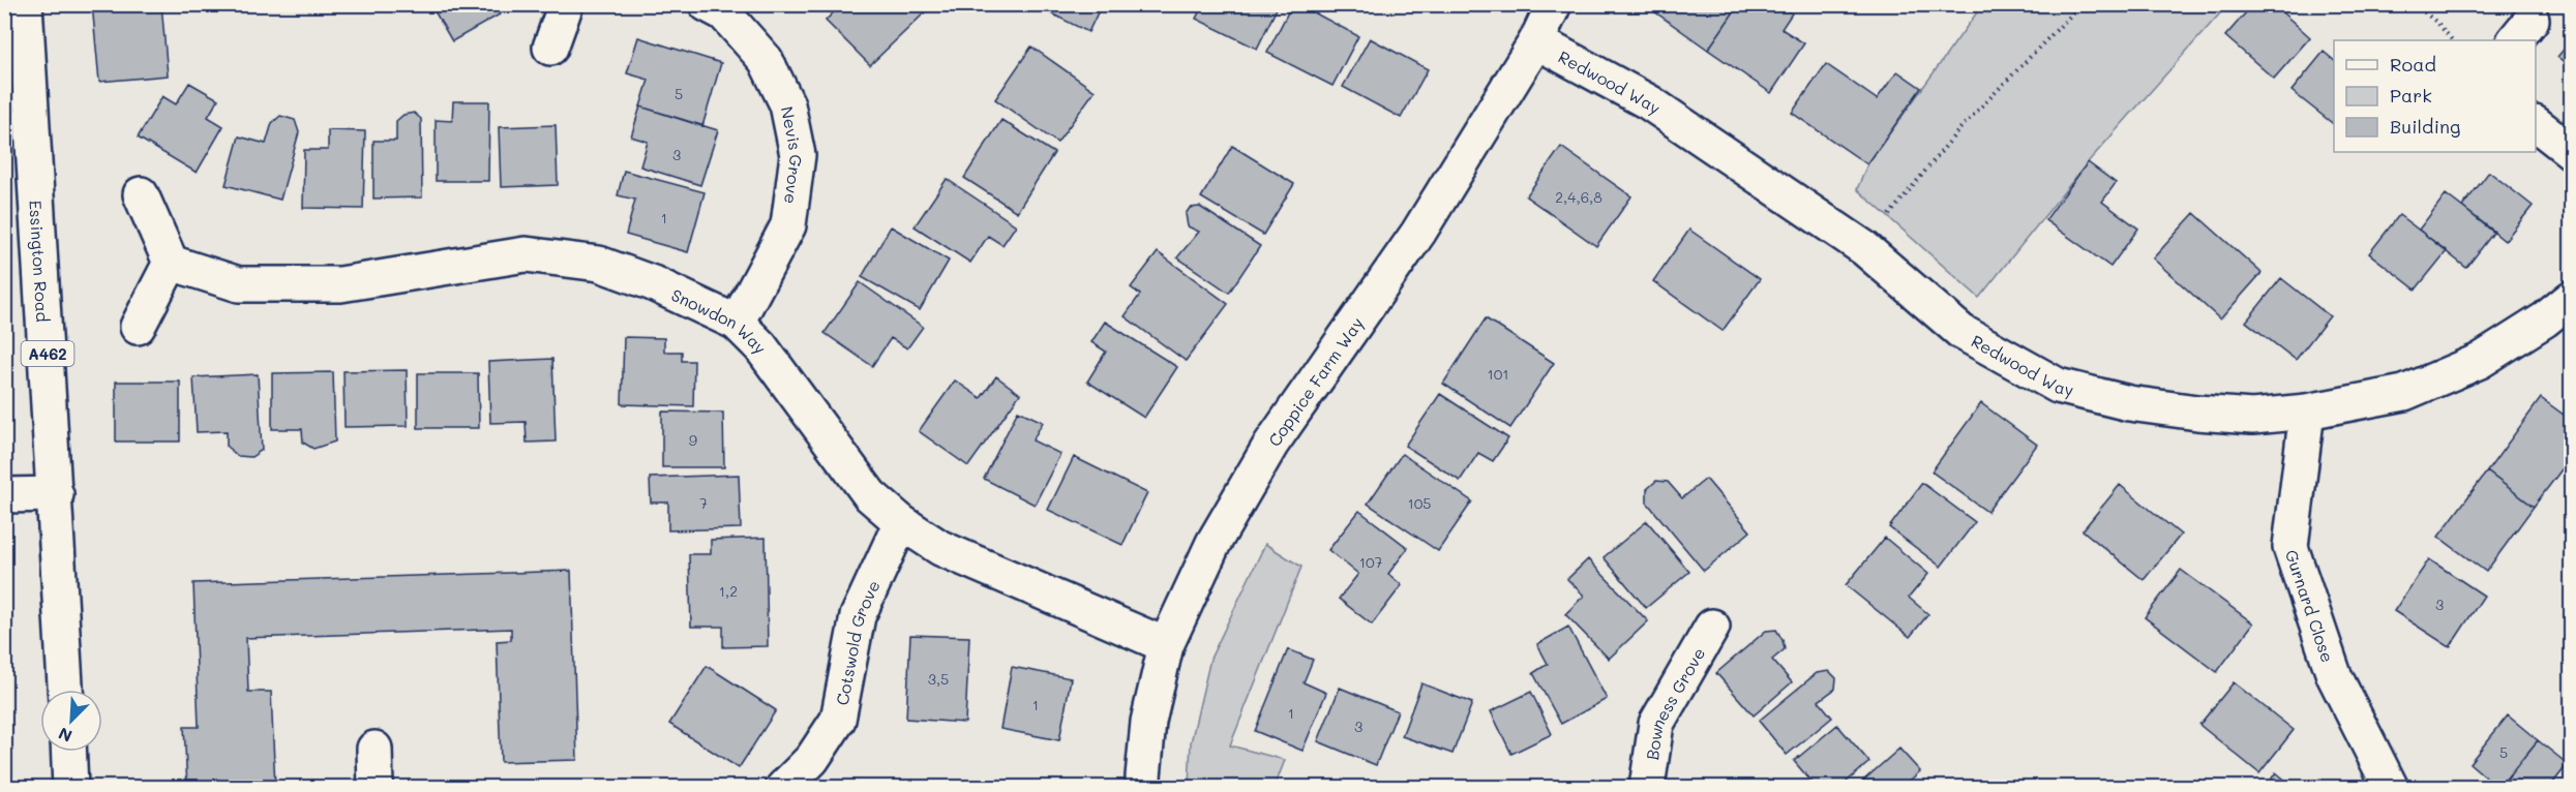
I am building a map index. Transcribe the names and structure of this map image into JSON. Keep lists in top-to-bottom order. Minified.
{"streets":{"street":["Redwood Way","Nevis Grove","Essington Road","Snowdon Way","A462","Coppice Farm Way","Gurnard Close","Cotswold Grove","Bowness Grove"]},"crossings":[["Redwood Way","Coppice Farm Way"],["Redwood Way","Gurnard Close"],["Nevis Grove","Snowdon Way"],["Snowdon Way","Coppice Farm Way"],["Snowdon Way","Cotswold Grove"]],"house_numbers":["5","3","2,4,6,8","1","101","9","7","105","107","1,2","3","3,5","1","1","3","5"],"legend":["Road","Park","Building"],"north":"bottom left"}
